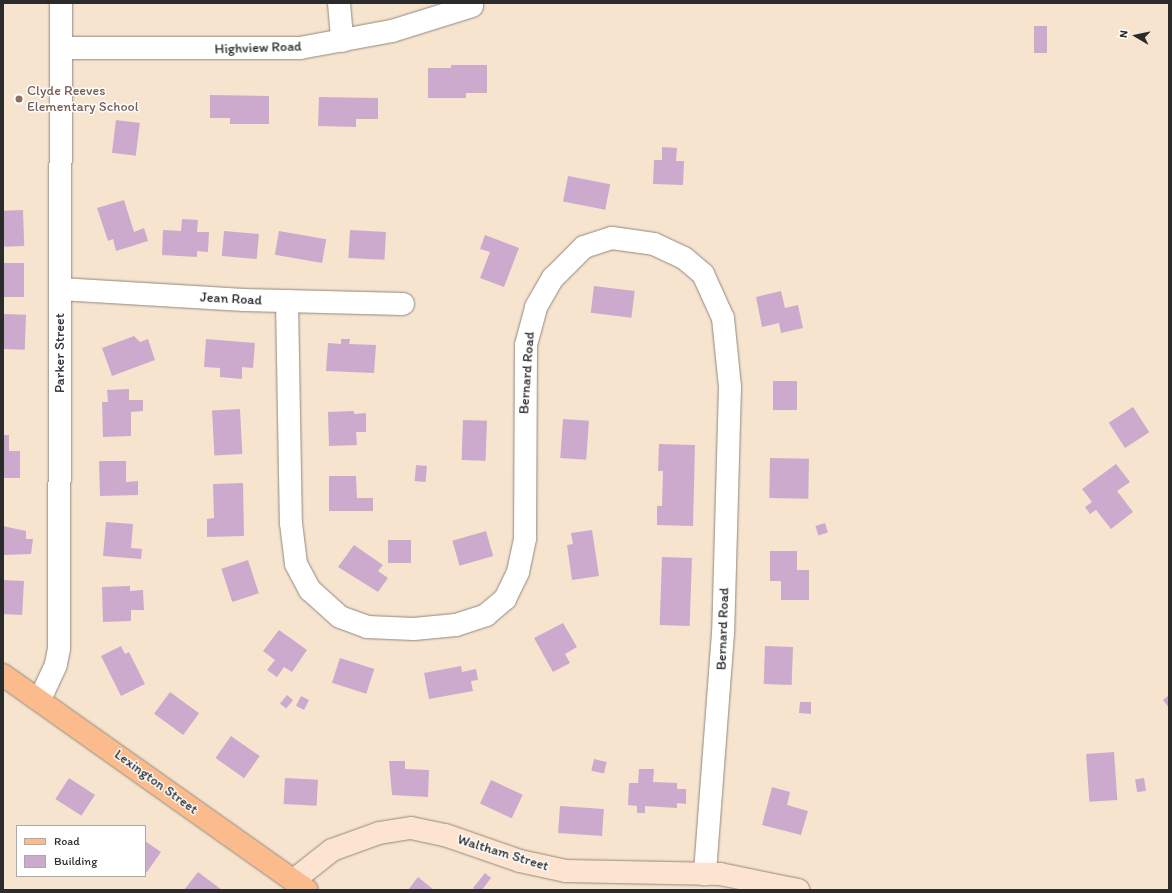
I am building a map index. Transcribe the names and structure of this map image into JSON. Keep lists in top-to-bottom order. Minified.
{"streets":{"main road":["Lexington Street"],"street":["Highview Road","Jean Road","Parker Street","Bernard Road","Waltham Street"]},"crossings":[["Highview Road","Parker Street"],["Jean Road","Parker Street"],["Jean Road","Bernard Road"],["Parker Street","Lexington Street"],["Bernard Road","Waltham Street"],["Lexington Street","Waltham Street"]],"places":["Clyde Reeves Elementary School"],"legend":["Road","Building"],"north":"left"}
